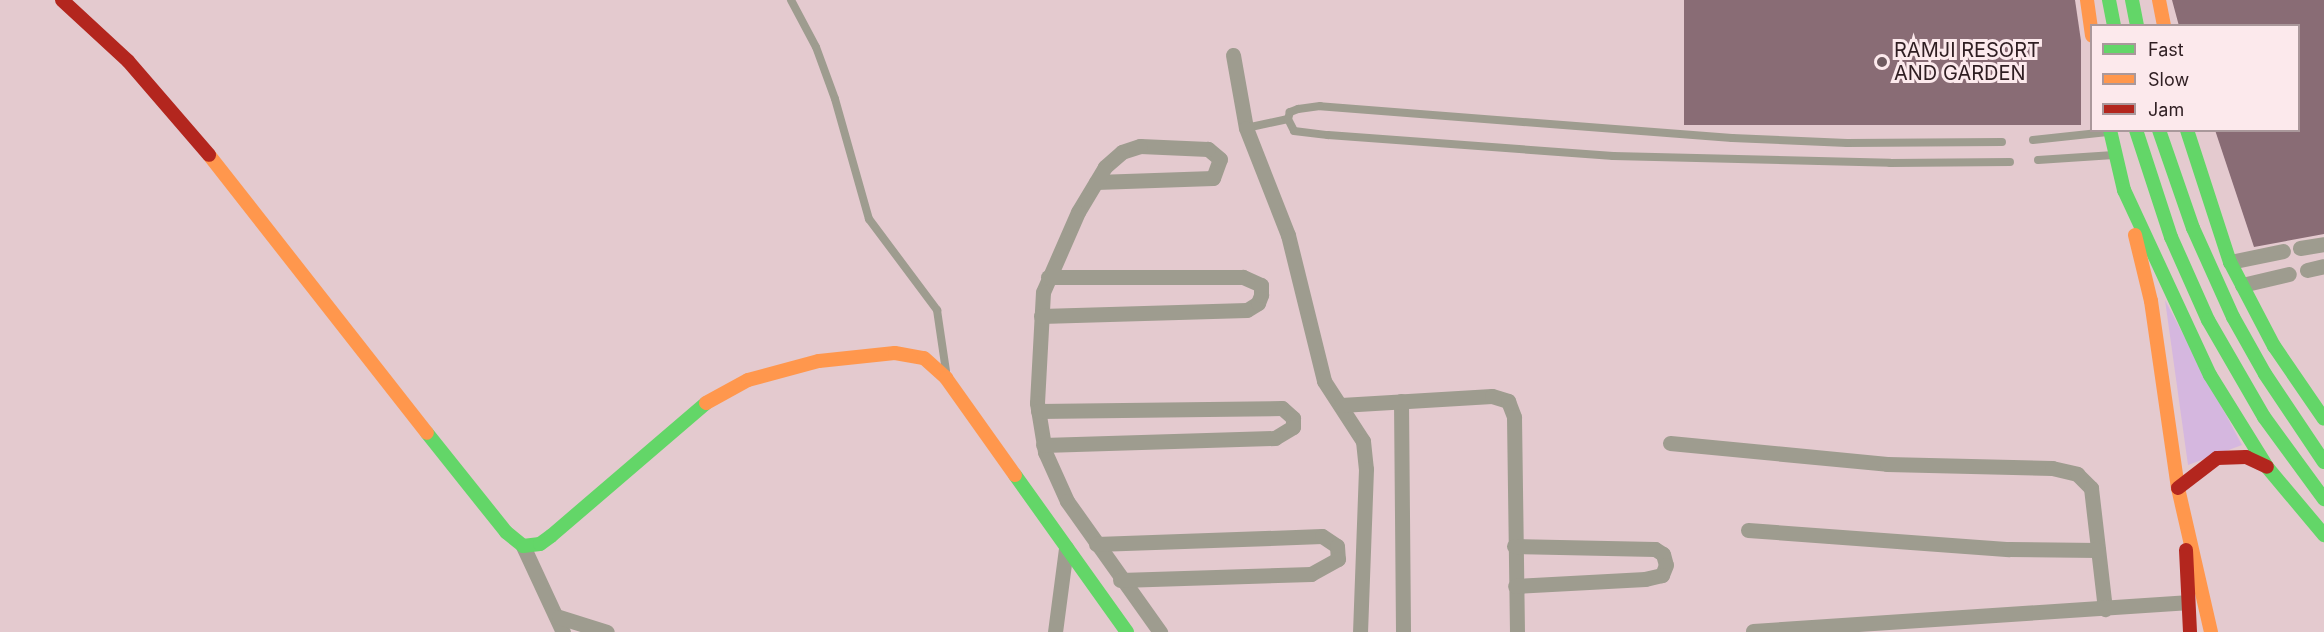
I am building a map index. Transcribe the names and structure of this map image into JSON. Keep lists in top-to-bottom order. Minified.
{"places":["RAMJI RESORT AND GARDEN"],"legend":["Fast","Slow","Jam"]}
